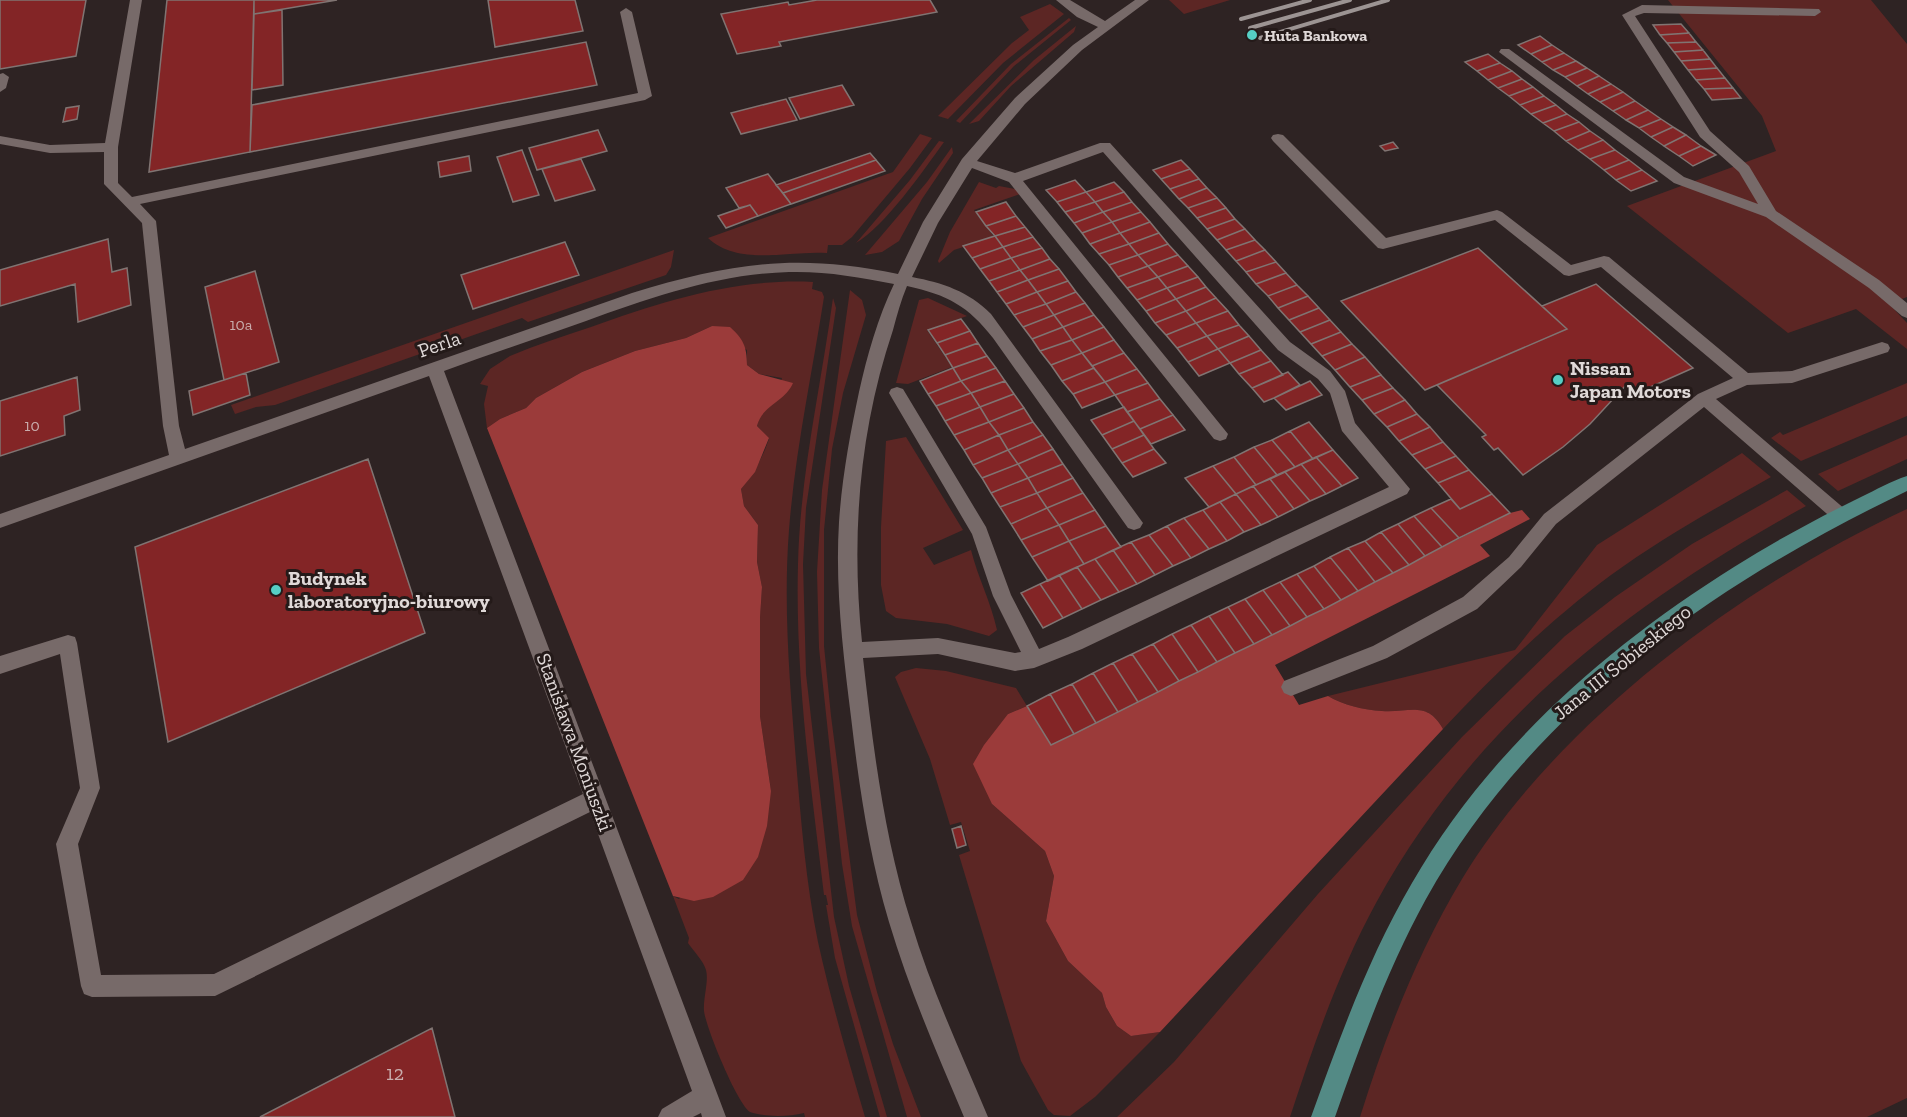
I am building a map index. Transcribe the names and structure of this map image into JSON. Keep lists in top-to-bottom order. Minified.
{"streets":{"main road":["Jana III Sobieskiego"],"street":["Perla","Stanisława Moniuszki"]},"crossings":[["Perla","Stanisława Moniuszki"]],"places":["Huta Bankowa","Nissan Japan Motors","Budynek laboratoryjno-biurowy"],"house_numbers":["10a","10","12"]}
